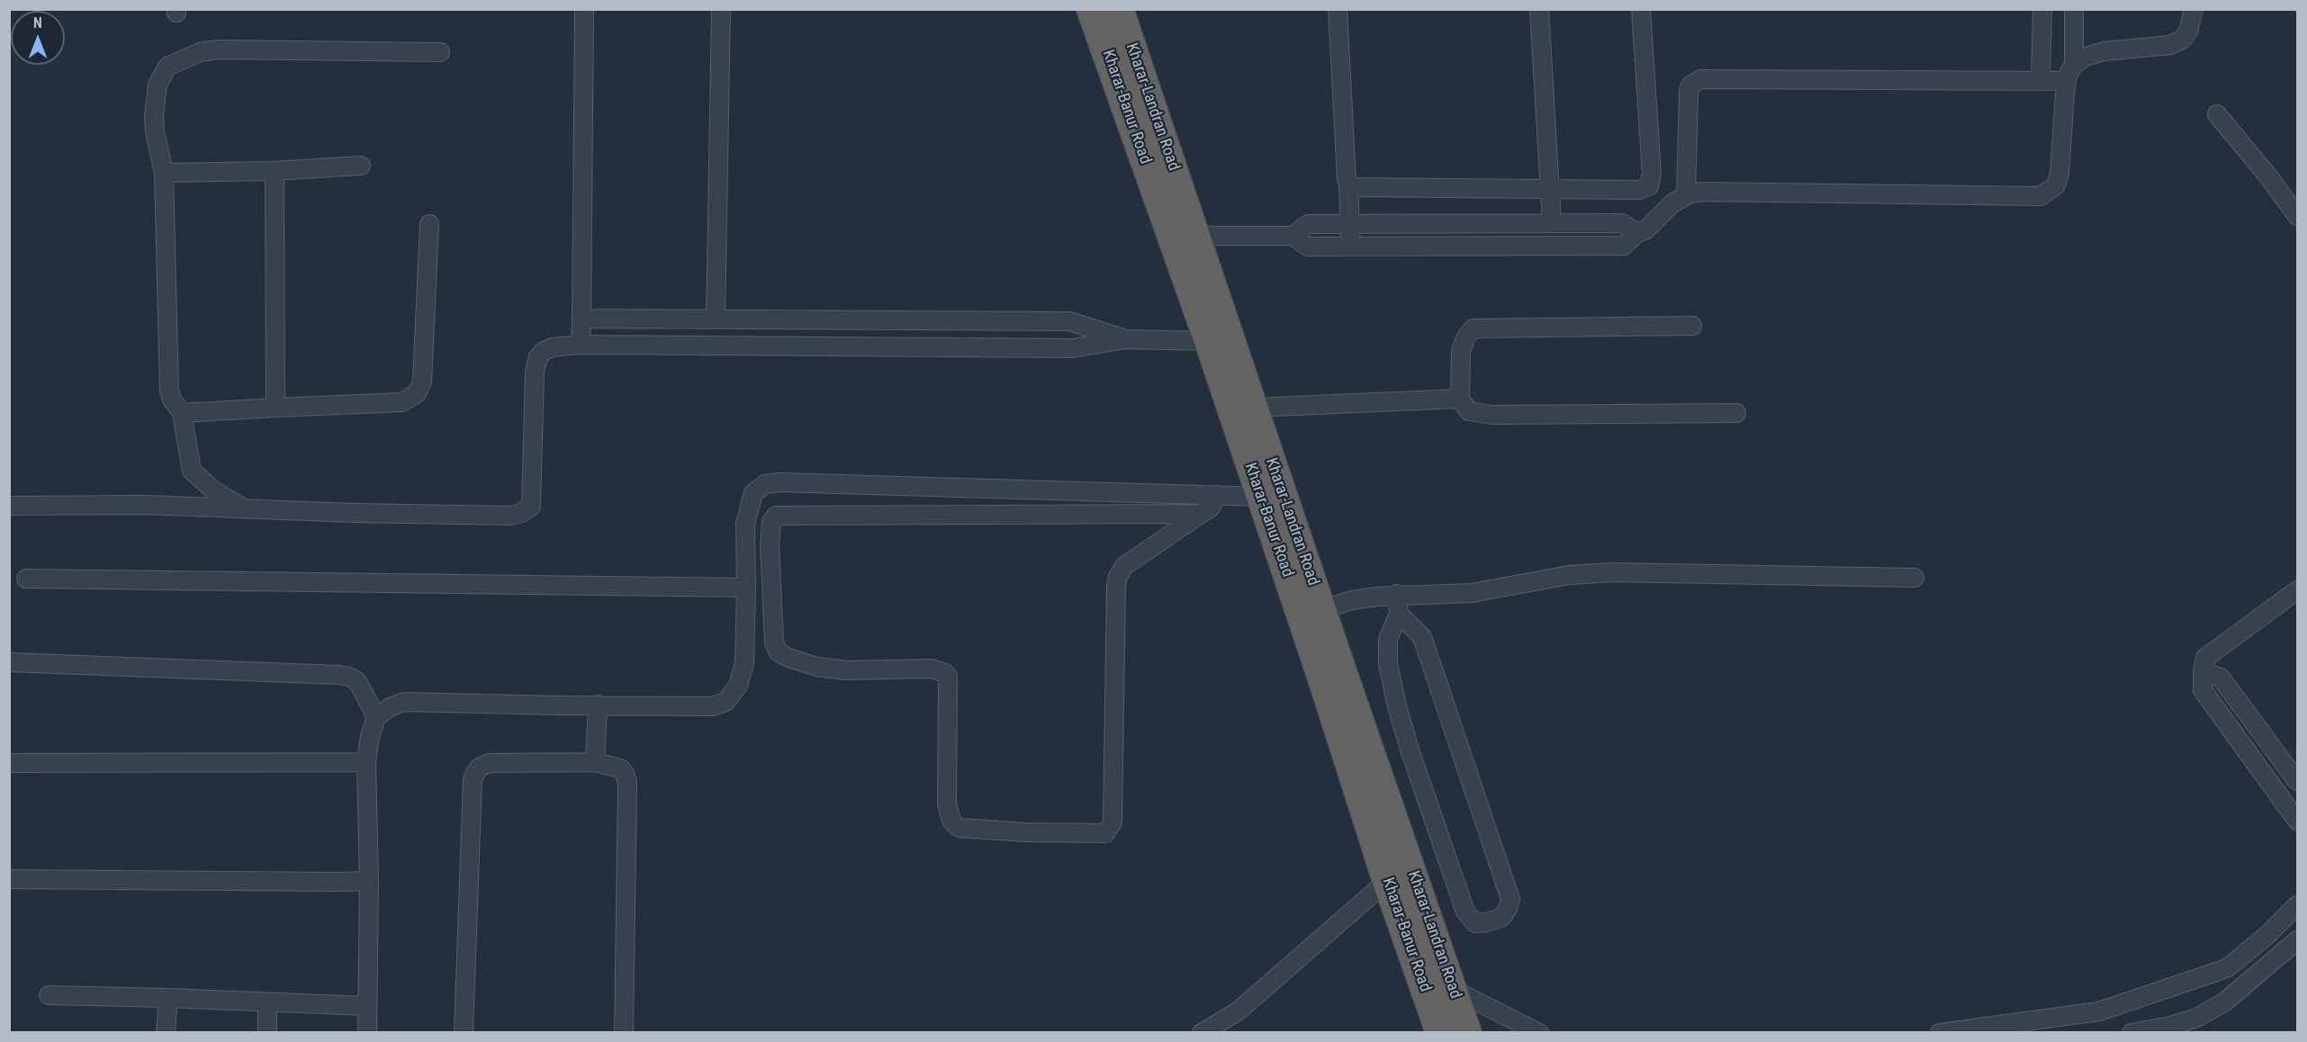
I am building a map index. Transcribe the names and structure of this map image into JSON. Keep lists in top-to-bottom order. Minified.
{"streets":{"highway":["Kharar-Banur Road","Kharar-Landran Road"]},"crossings":[["Kharar-Banur Road","Kharar-Landran Road"]],"north":"top"}
